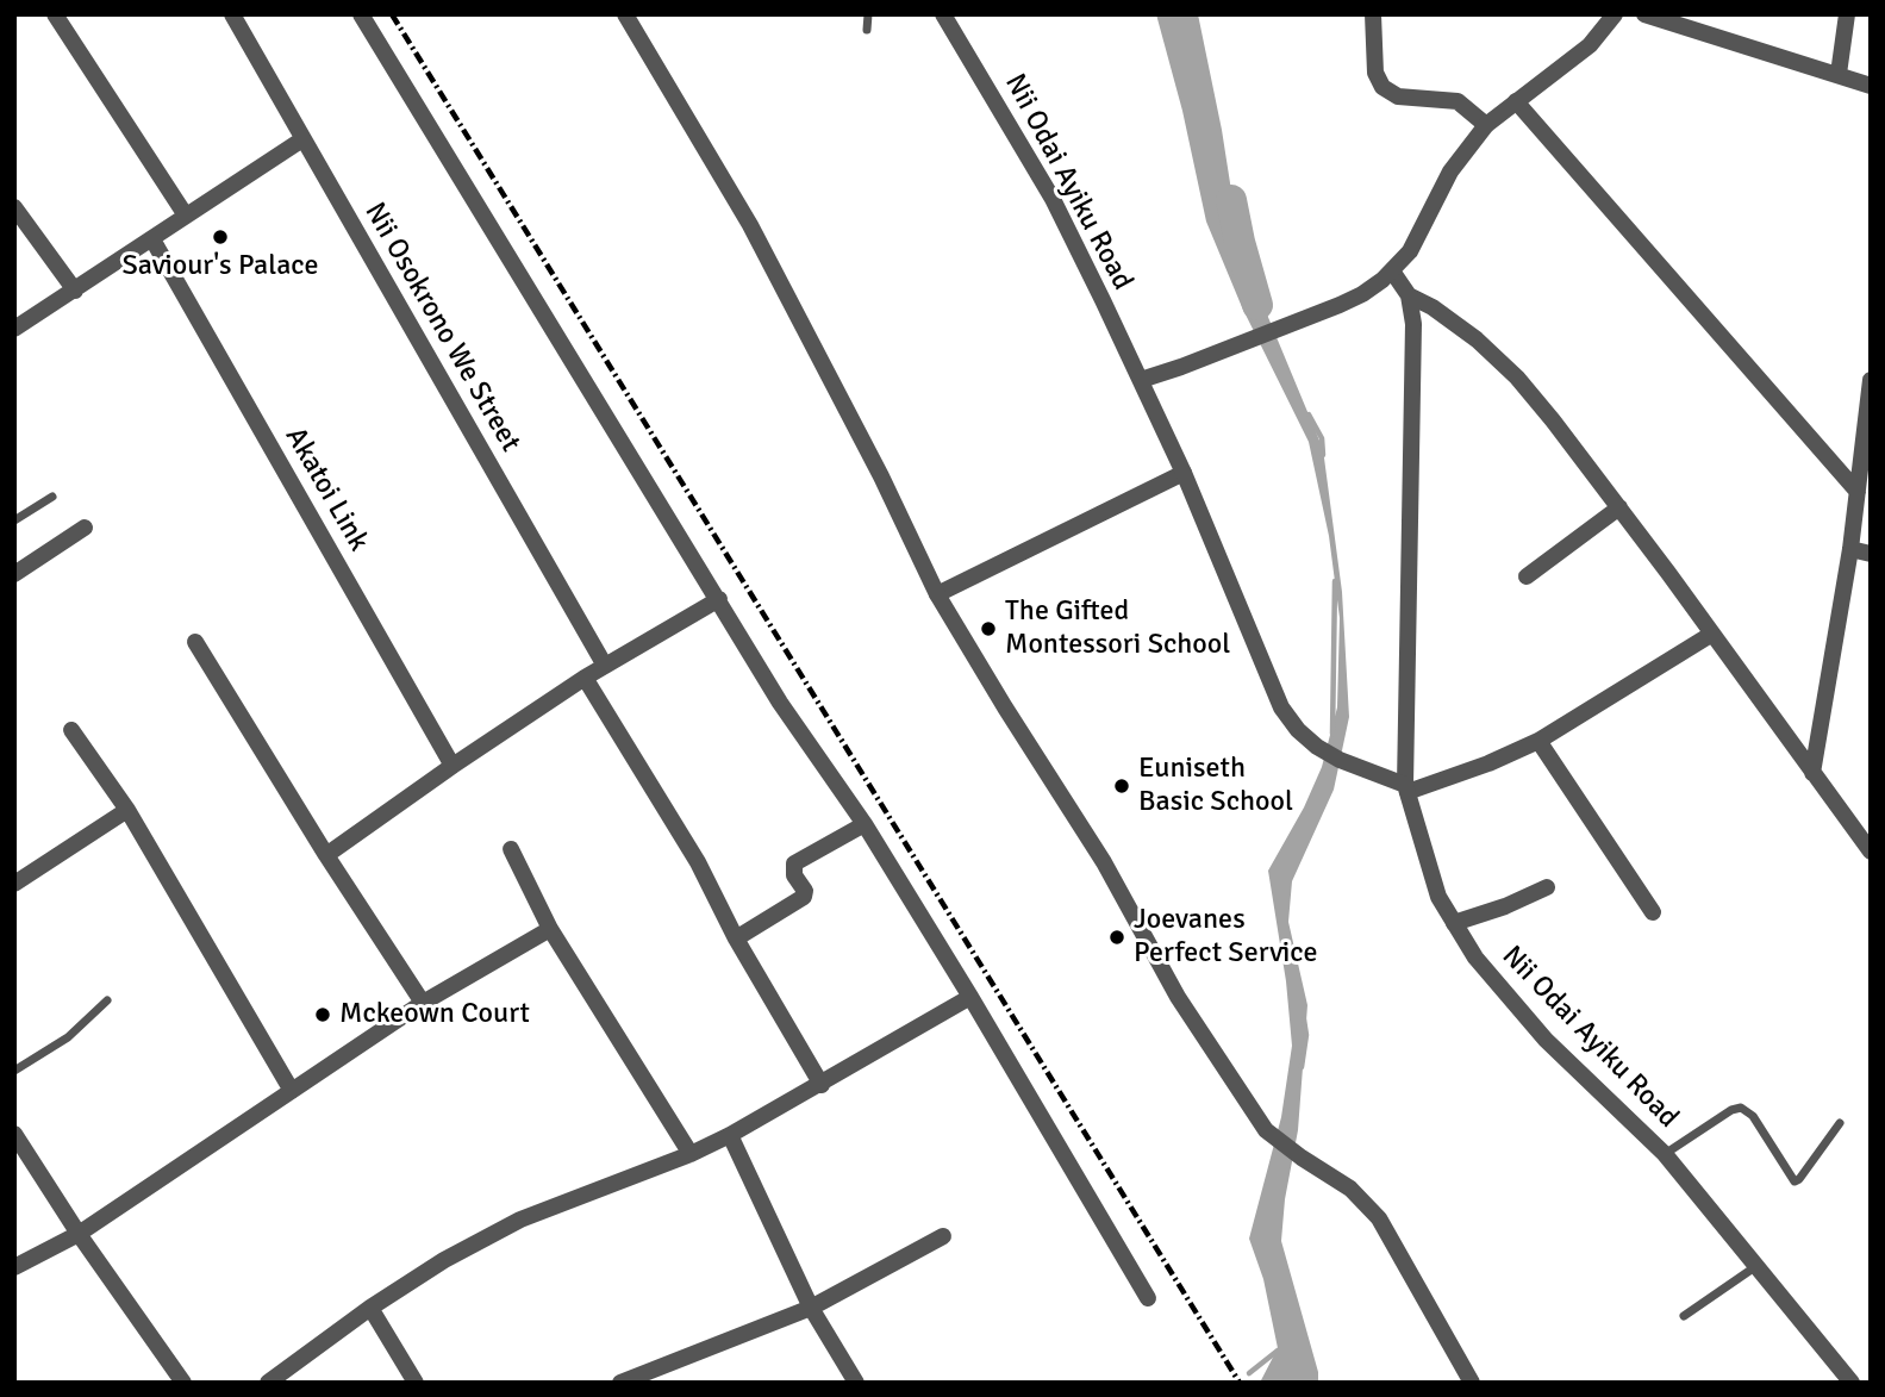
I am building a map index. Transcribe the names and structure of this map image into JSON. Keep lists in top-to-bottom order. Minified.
{"streets":{"street":["Nii Odai Ayiku Road","Nii Osokrono We Street","Akatoi Link"]},"places":["Saviour's Palace","The Gifted Montessori School","Euniseth Basic School","Joevanes Perfect Service","Mckeown Court"]}
